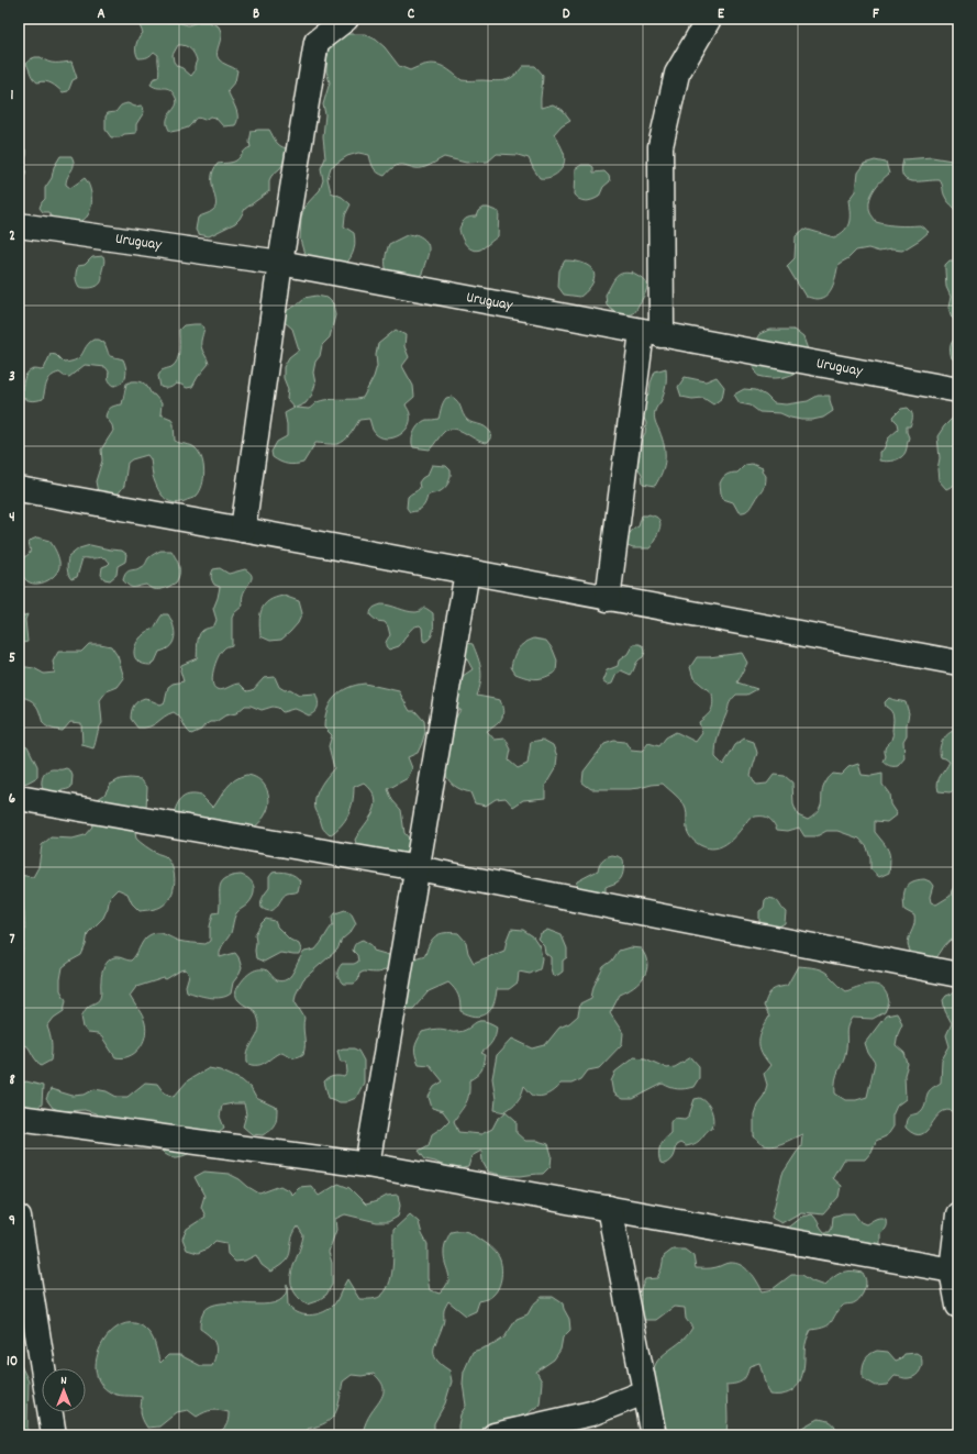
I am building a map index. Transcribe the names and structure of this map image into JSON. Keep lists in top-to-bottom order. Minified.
{"streets":{"street":["Uruguay"]},"north":"top","grid":{"columns":["A","B","C","D","E","F"],"rows":["1","2","3","4","5","6","7","8","9","10"]}}
